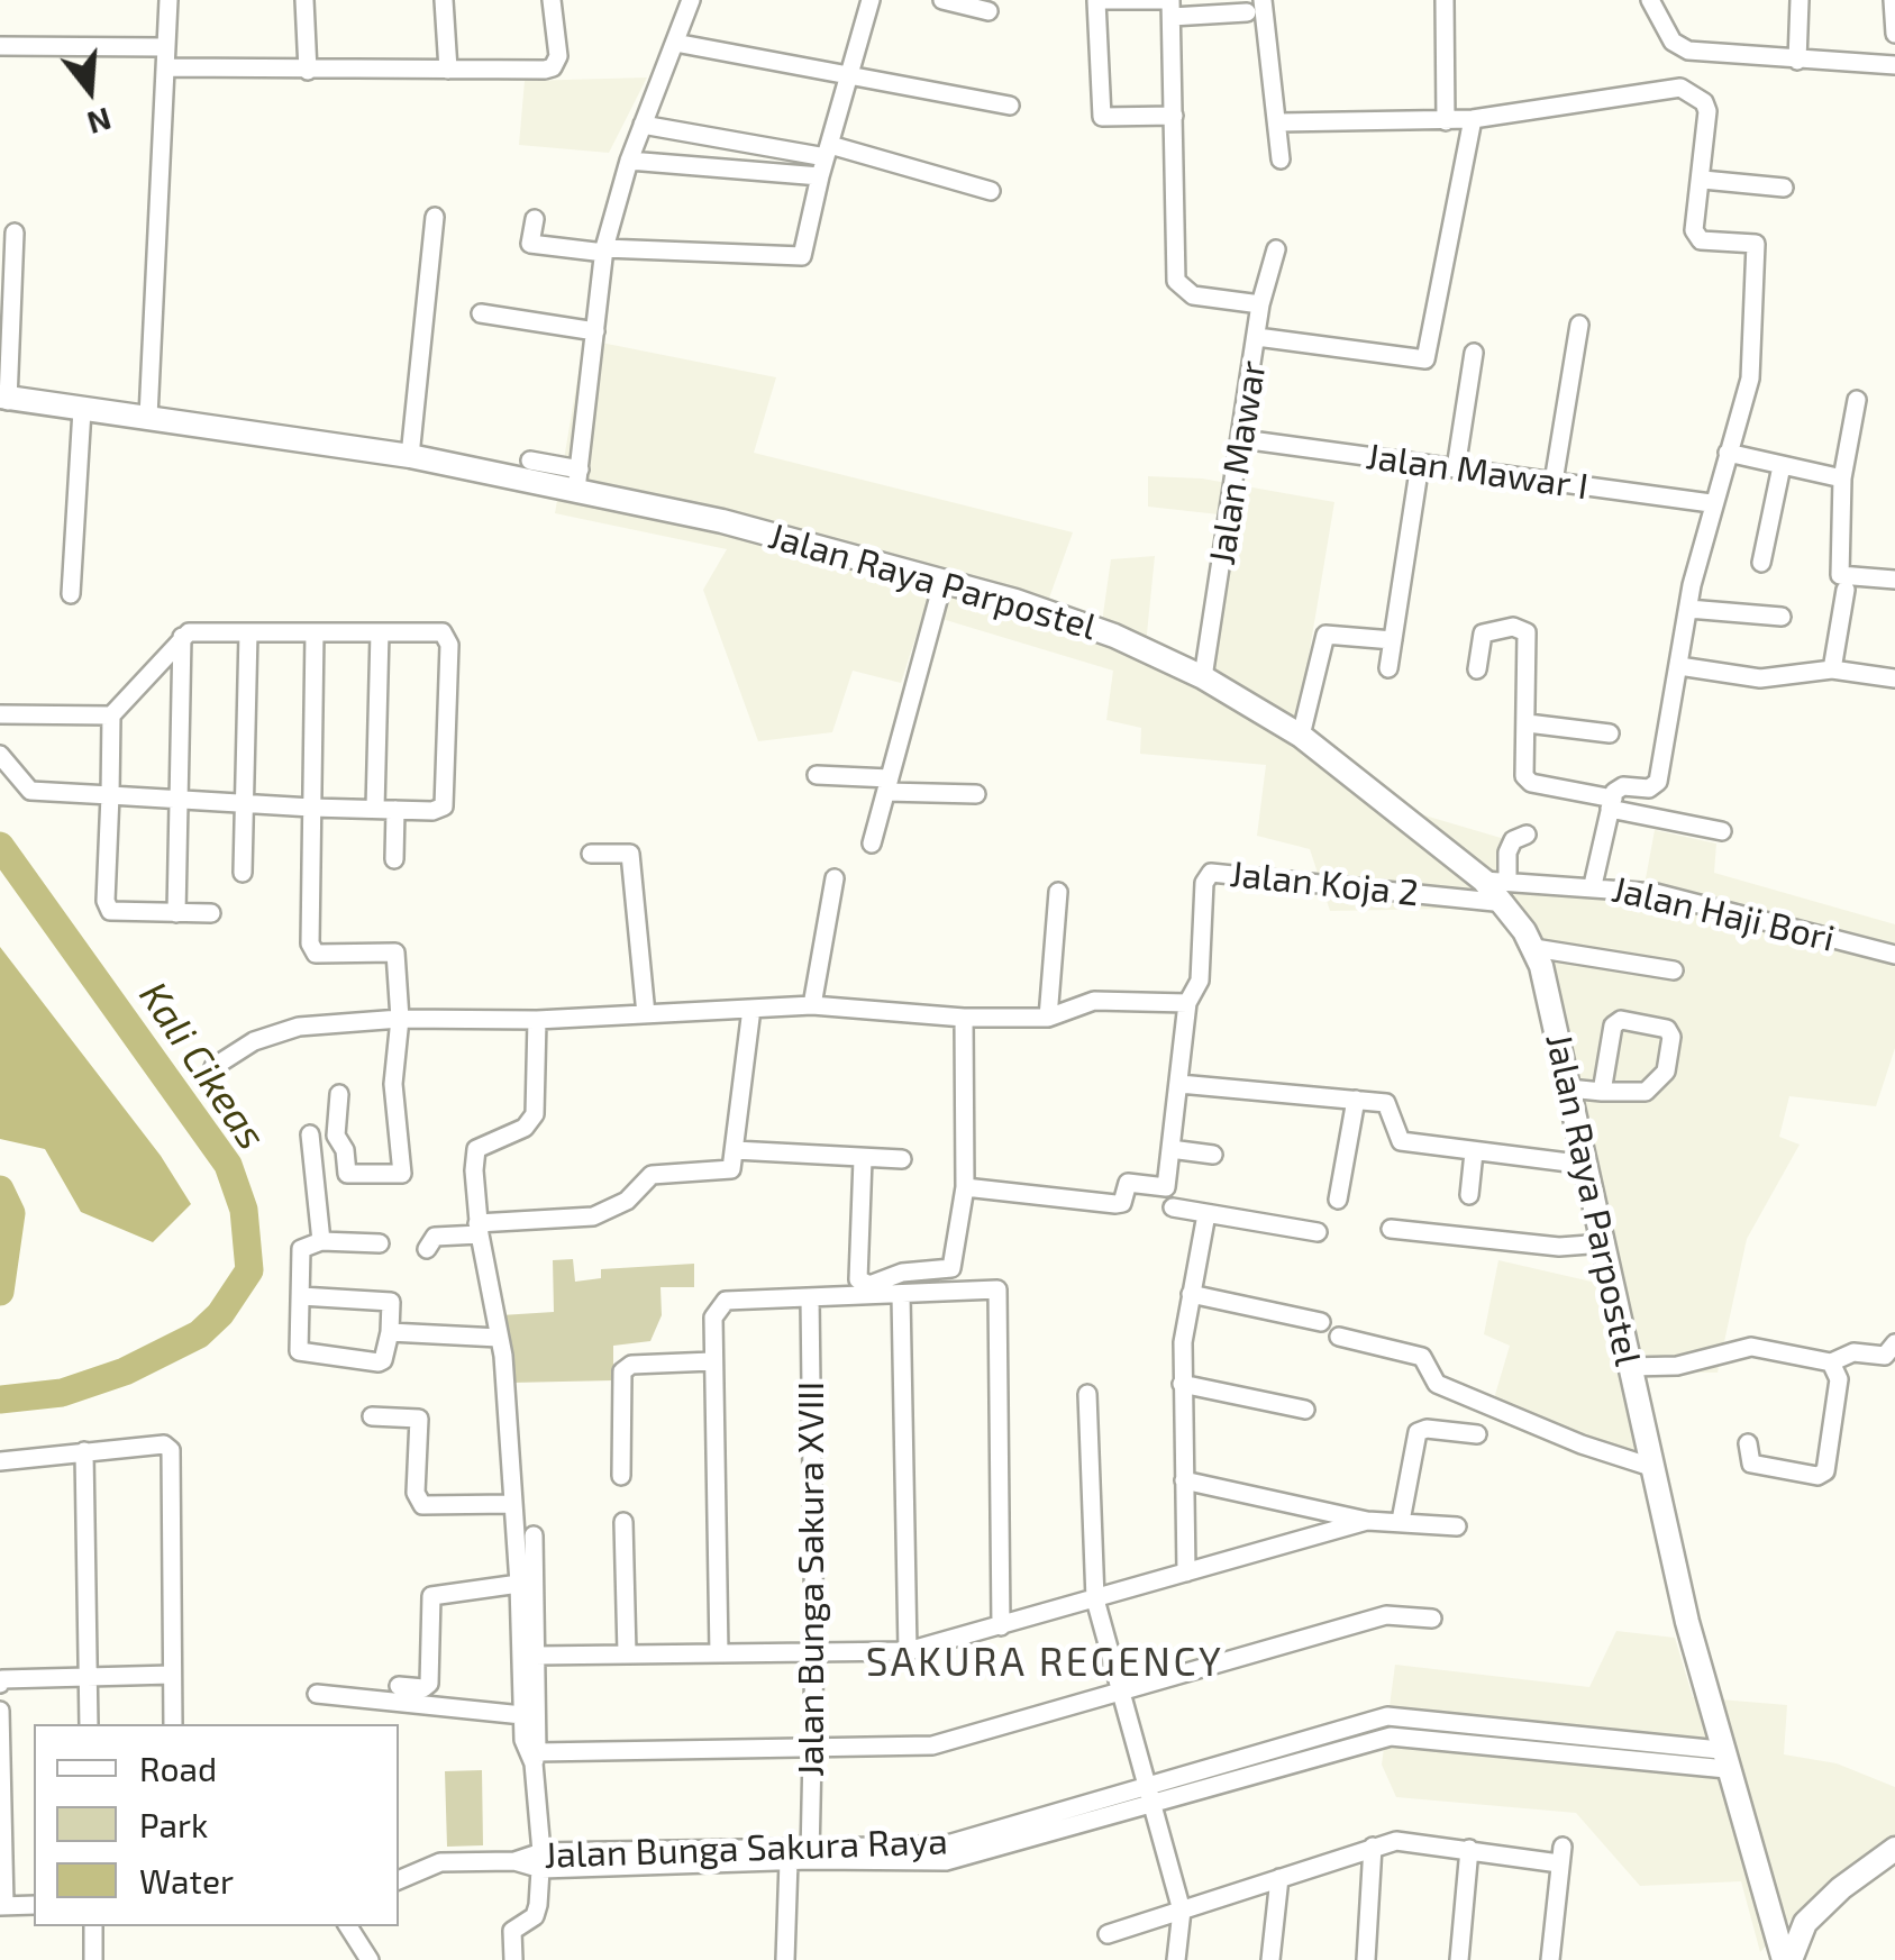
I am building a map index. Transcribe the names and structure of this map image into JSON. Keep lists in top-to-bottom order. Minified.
{"streets":{"main road":["Jalan Raya Parpostel"],"street":["Jalan Mawar","Jalan Mawar I","Jalan Koja 2","Jalan Haji Bori","Jalan Bunga Sakura XVIII","Jalan Bunga Sakura Raya"]},"crossings":[["Jalan Mawar","Jalan Mawar I"],["Jalan Mawar","Jalan Raya Parpostel"],["Jalan Raya Parpostel","Jalan Koja 2"],["Jalan Raya Parpostel","Jalan Haji Bori"],["Jalan Raya Parpostel","Jalan Bunga Sakura Raya"],["Jalan Koja 2","Jalan Haji Bori"],["Jalan Bunga Sakura XVIII","Jalan Bunga Sakura Raya"]],"districts":["SAKURA REGENCY"],"water":["Kali Cikeas"],"legend":["Road","Park","Water"],"north":"bottom"}
